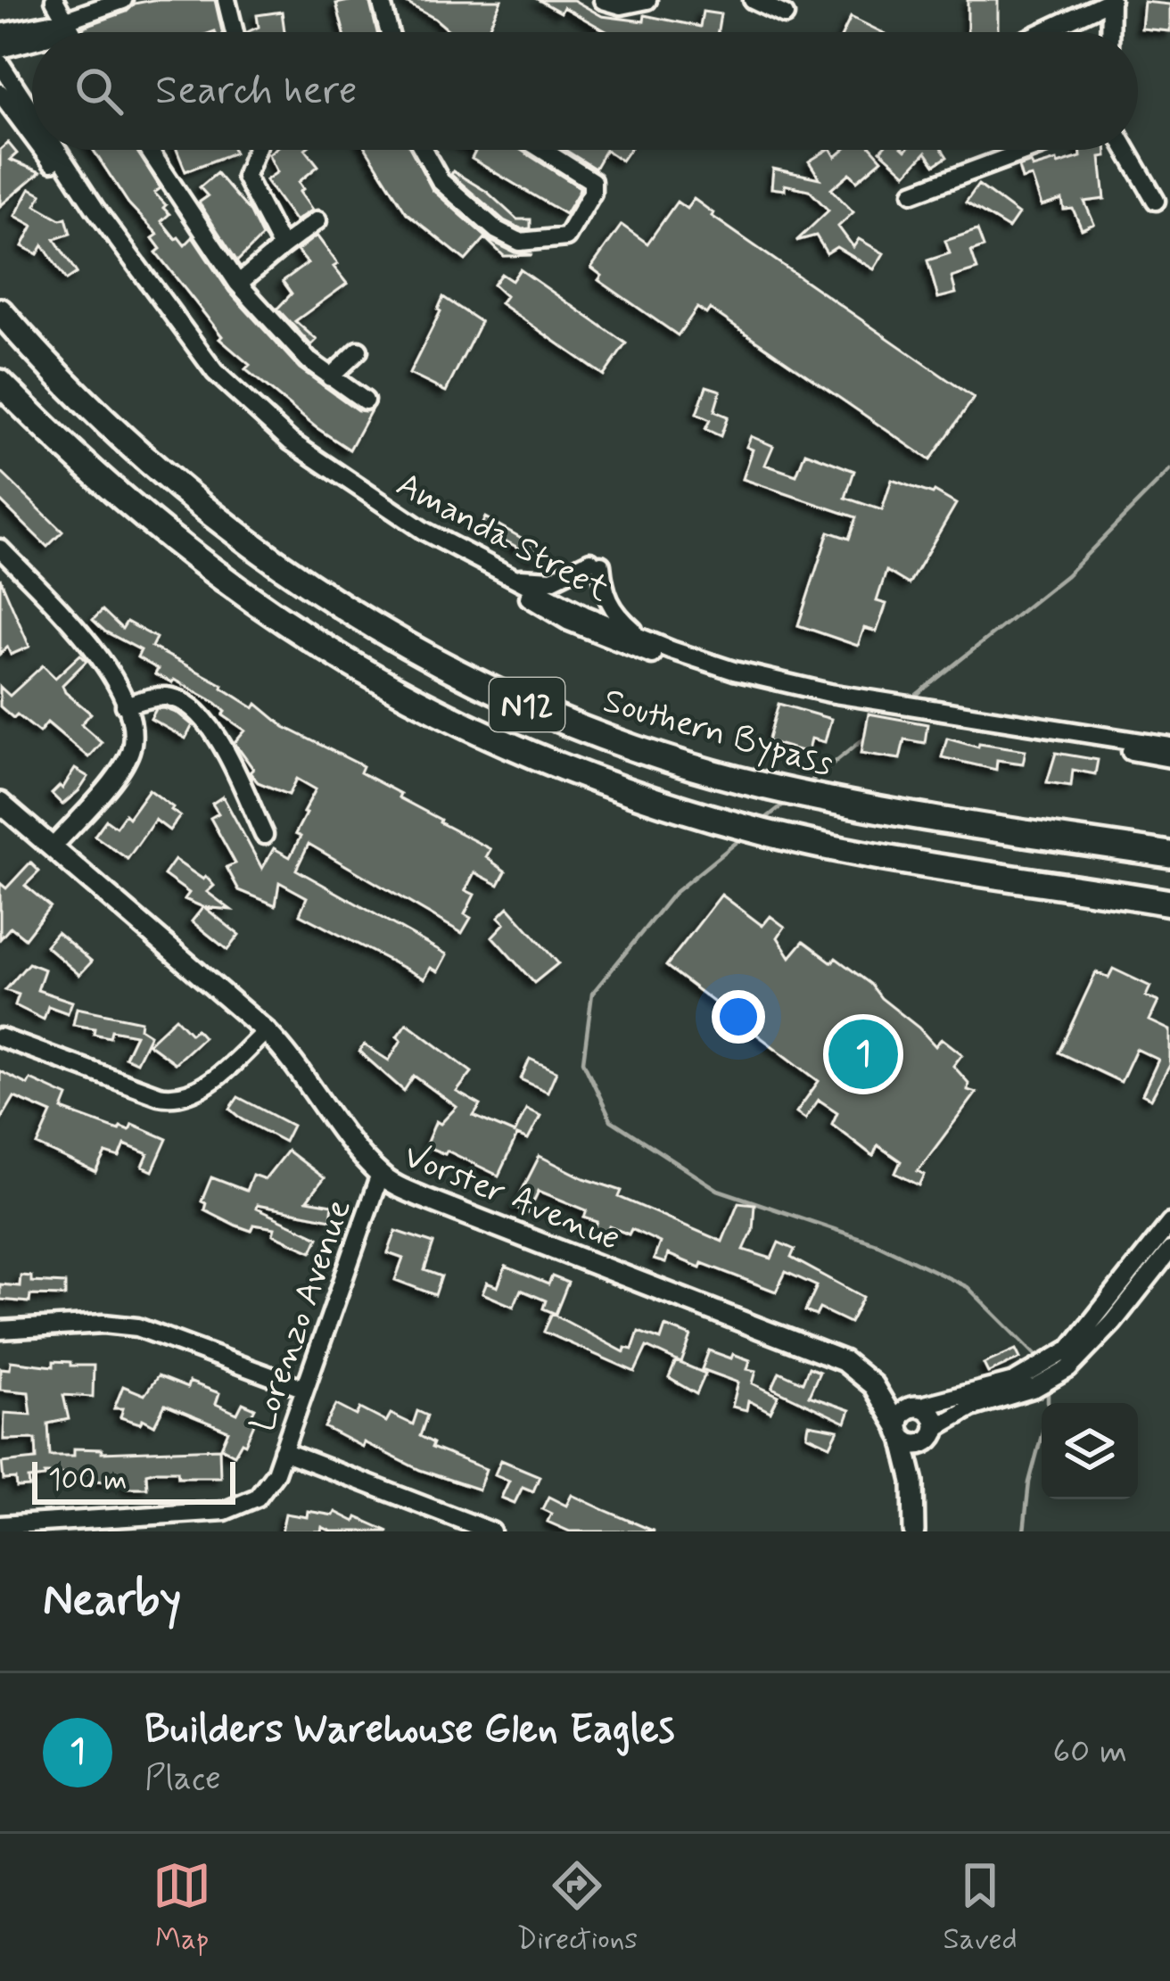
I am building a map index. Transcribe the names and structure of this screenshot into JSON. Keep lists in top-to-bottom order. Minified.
{"streets":{"highway":["N12","Southern Bypass"],"main road":["Vorster Avenue"],"street":["Amanda Street","Lorenzo Avenue"]},"crossings":[["Vorster Avenue","Lorenzo Avenue"]],"scale_bar":"100 m","page":{"search":"Search here","pins":"1","scale":"100 m","heading":"Nearby","list":[{"mark":"1","name":"Builders Warehouse Glen Eagles","note":"Place","value":"60 m"}],"nav":["Map","Directions","Saved"]}}
